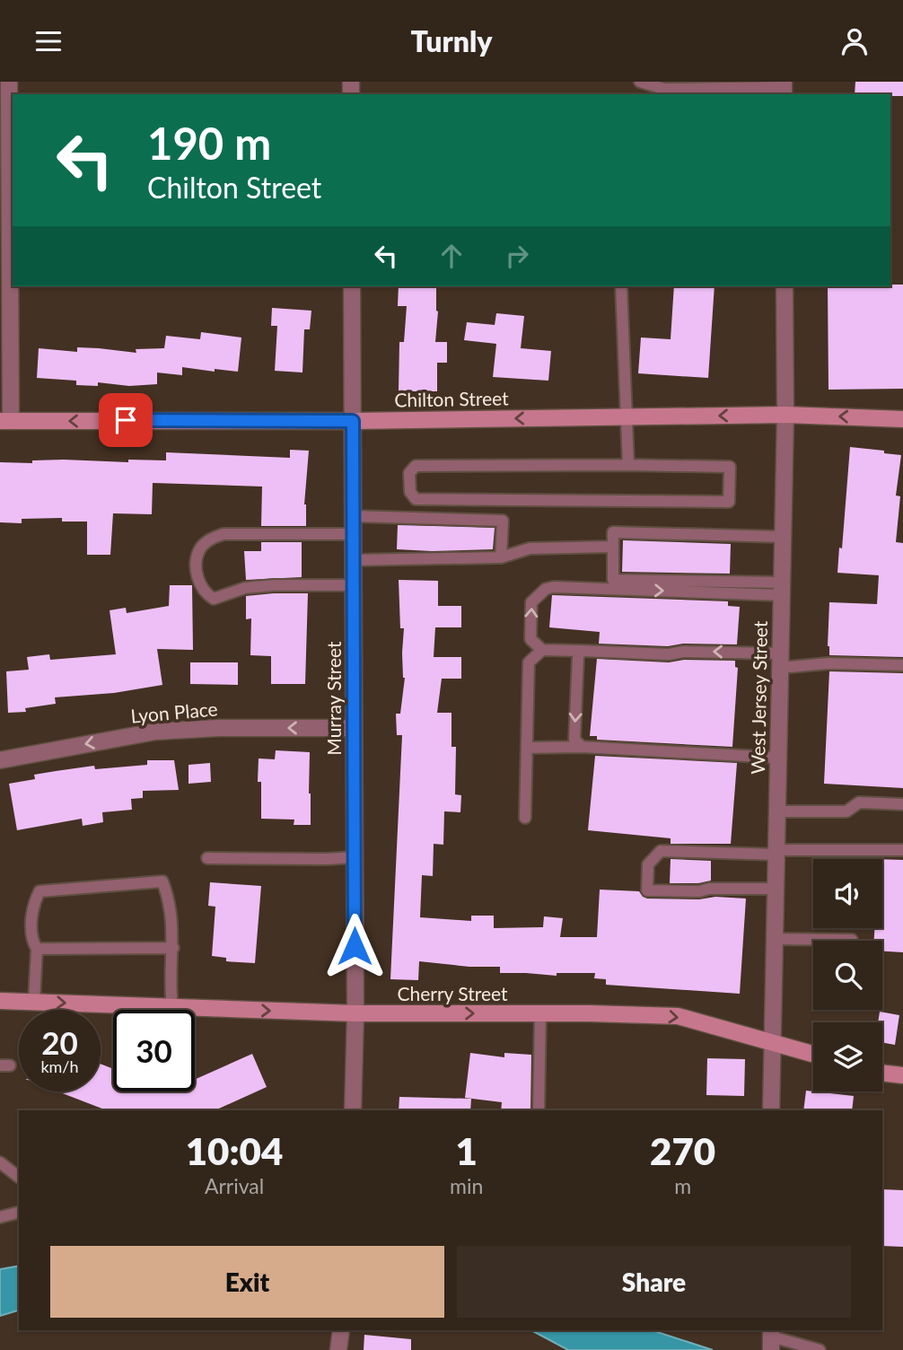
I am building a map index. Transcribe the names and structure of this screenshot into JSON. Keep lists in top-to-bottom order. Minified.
{"streets":{"main road":["Chilton Street","Cherry Street"],"street":["West Jersey Street","Murray Street","Lyon Place"]},"crossings":[["Chilton Street","West Jersey Street"],["Chilton Street","Murray Street"],["West Jersey Street","Cherry Street"],["Murray Street","Lyon Place"],["Murray Street","Cherry Street"]],"one_way":["Chilton Street","Lyon Place","Cherry Street"],"page":{"header":"Turnly","turn":["190 m","Chilton Street"],"speed":"20 km/h","limit":"30","eta":["10:04","Arrival","1","min","270","m"],"buttons":["Exit","Share"]}}
